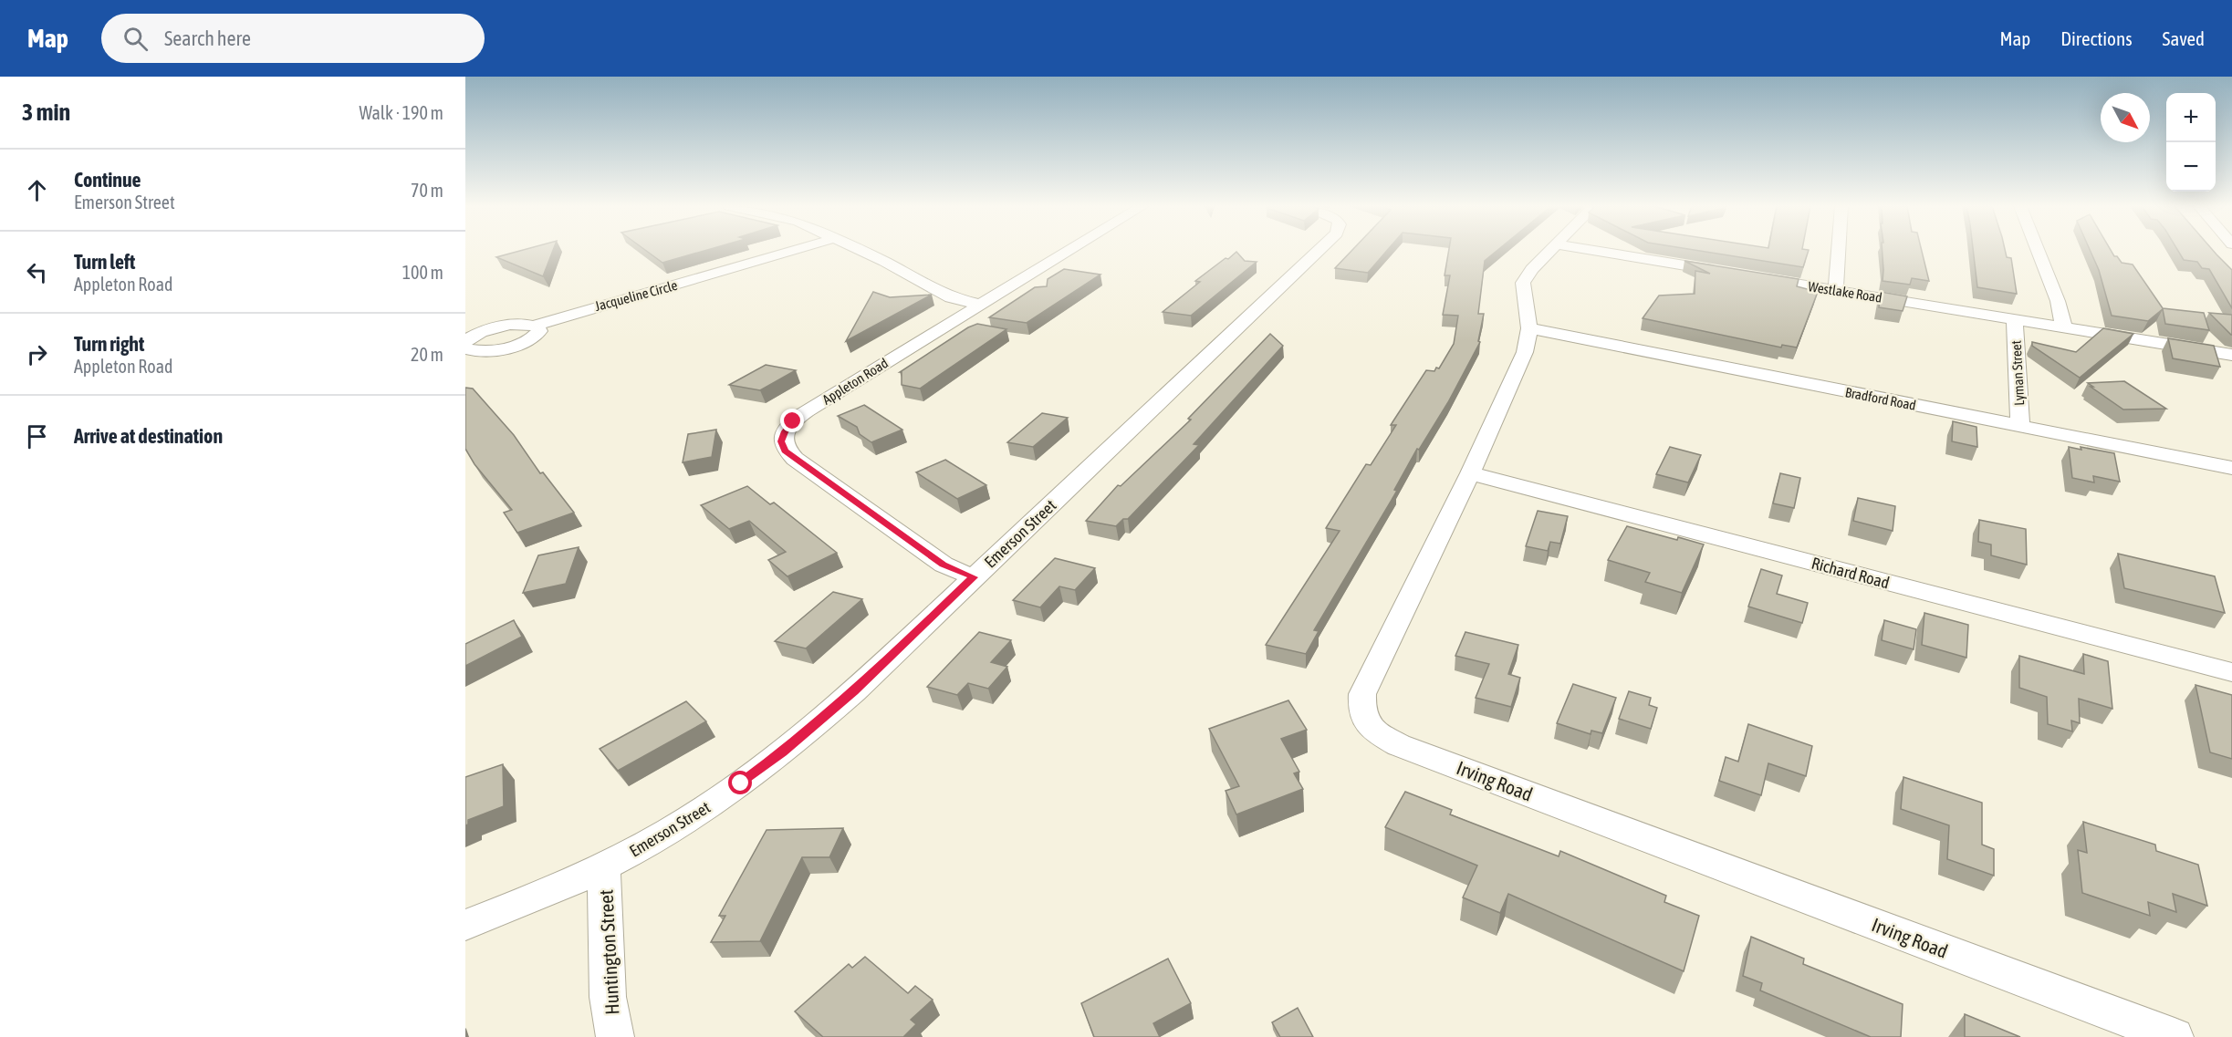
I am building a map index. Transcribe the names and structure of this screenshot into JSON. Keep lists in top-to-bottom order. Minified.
{"streets":{"street":["Westlake Road","Jacqueline Circle","Lyman Street","Appleton Road","Bradford Road","Emerson Street","Richard Road","Irving Road","Huntington Street"]},"crossings":[["Westlake Road","Lyman Street"],["Lyman Street","Bradford Road"],["Appleton Road","Emerson Street"],["Bradford Road","Irving Road"],["Emerson Street","Huntington Street"],["Richard Road","Irving Road"]],"north":"bottom right","page":{"header":"Map","search":"Search here","nav":["Map","Directions","Saved"],"heading":["3 min","Walk · 190 m"],"map_buttons":["+","−"],"list":[["Continue","Emerson Street","70 m"],["Turn left","Appleton Road","100 m"],["Turn right","Appleton Road","20 m"],"Arrive at destination"]}}
